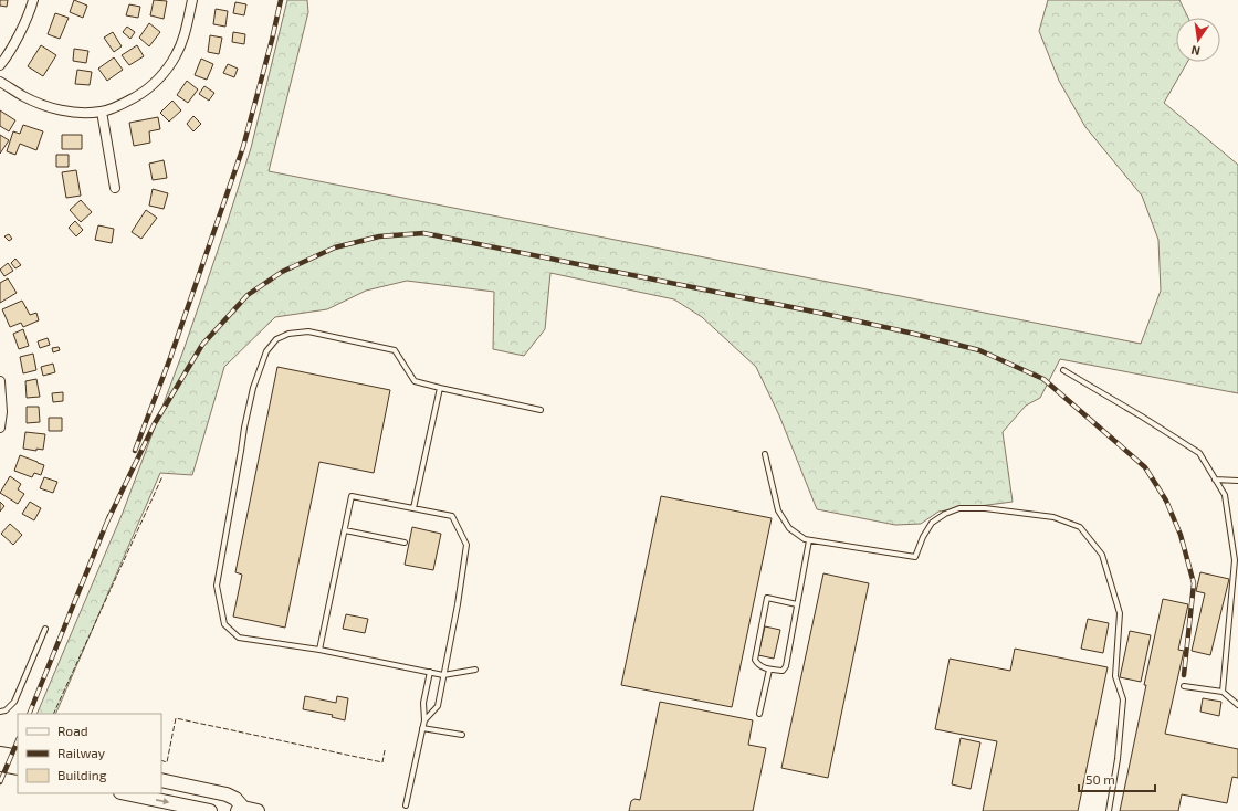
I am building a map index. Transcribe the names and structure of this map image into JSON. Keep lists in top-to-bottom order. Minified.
{"legend":["Road","Railway","Building"],"scale_bar":"50 m","north":"bottom"}
